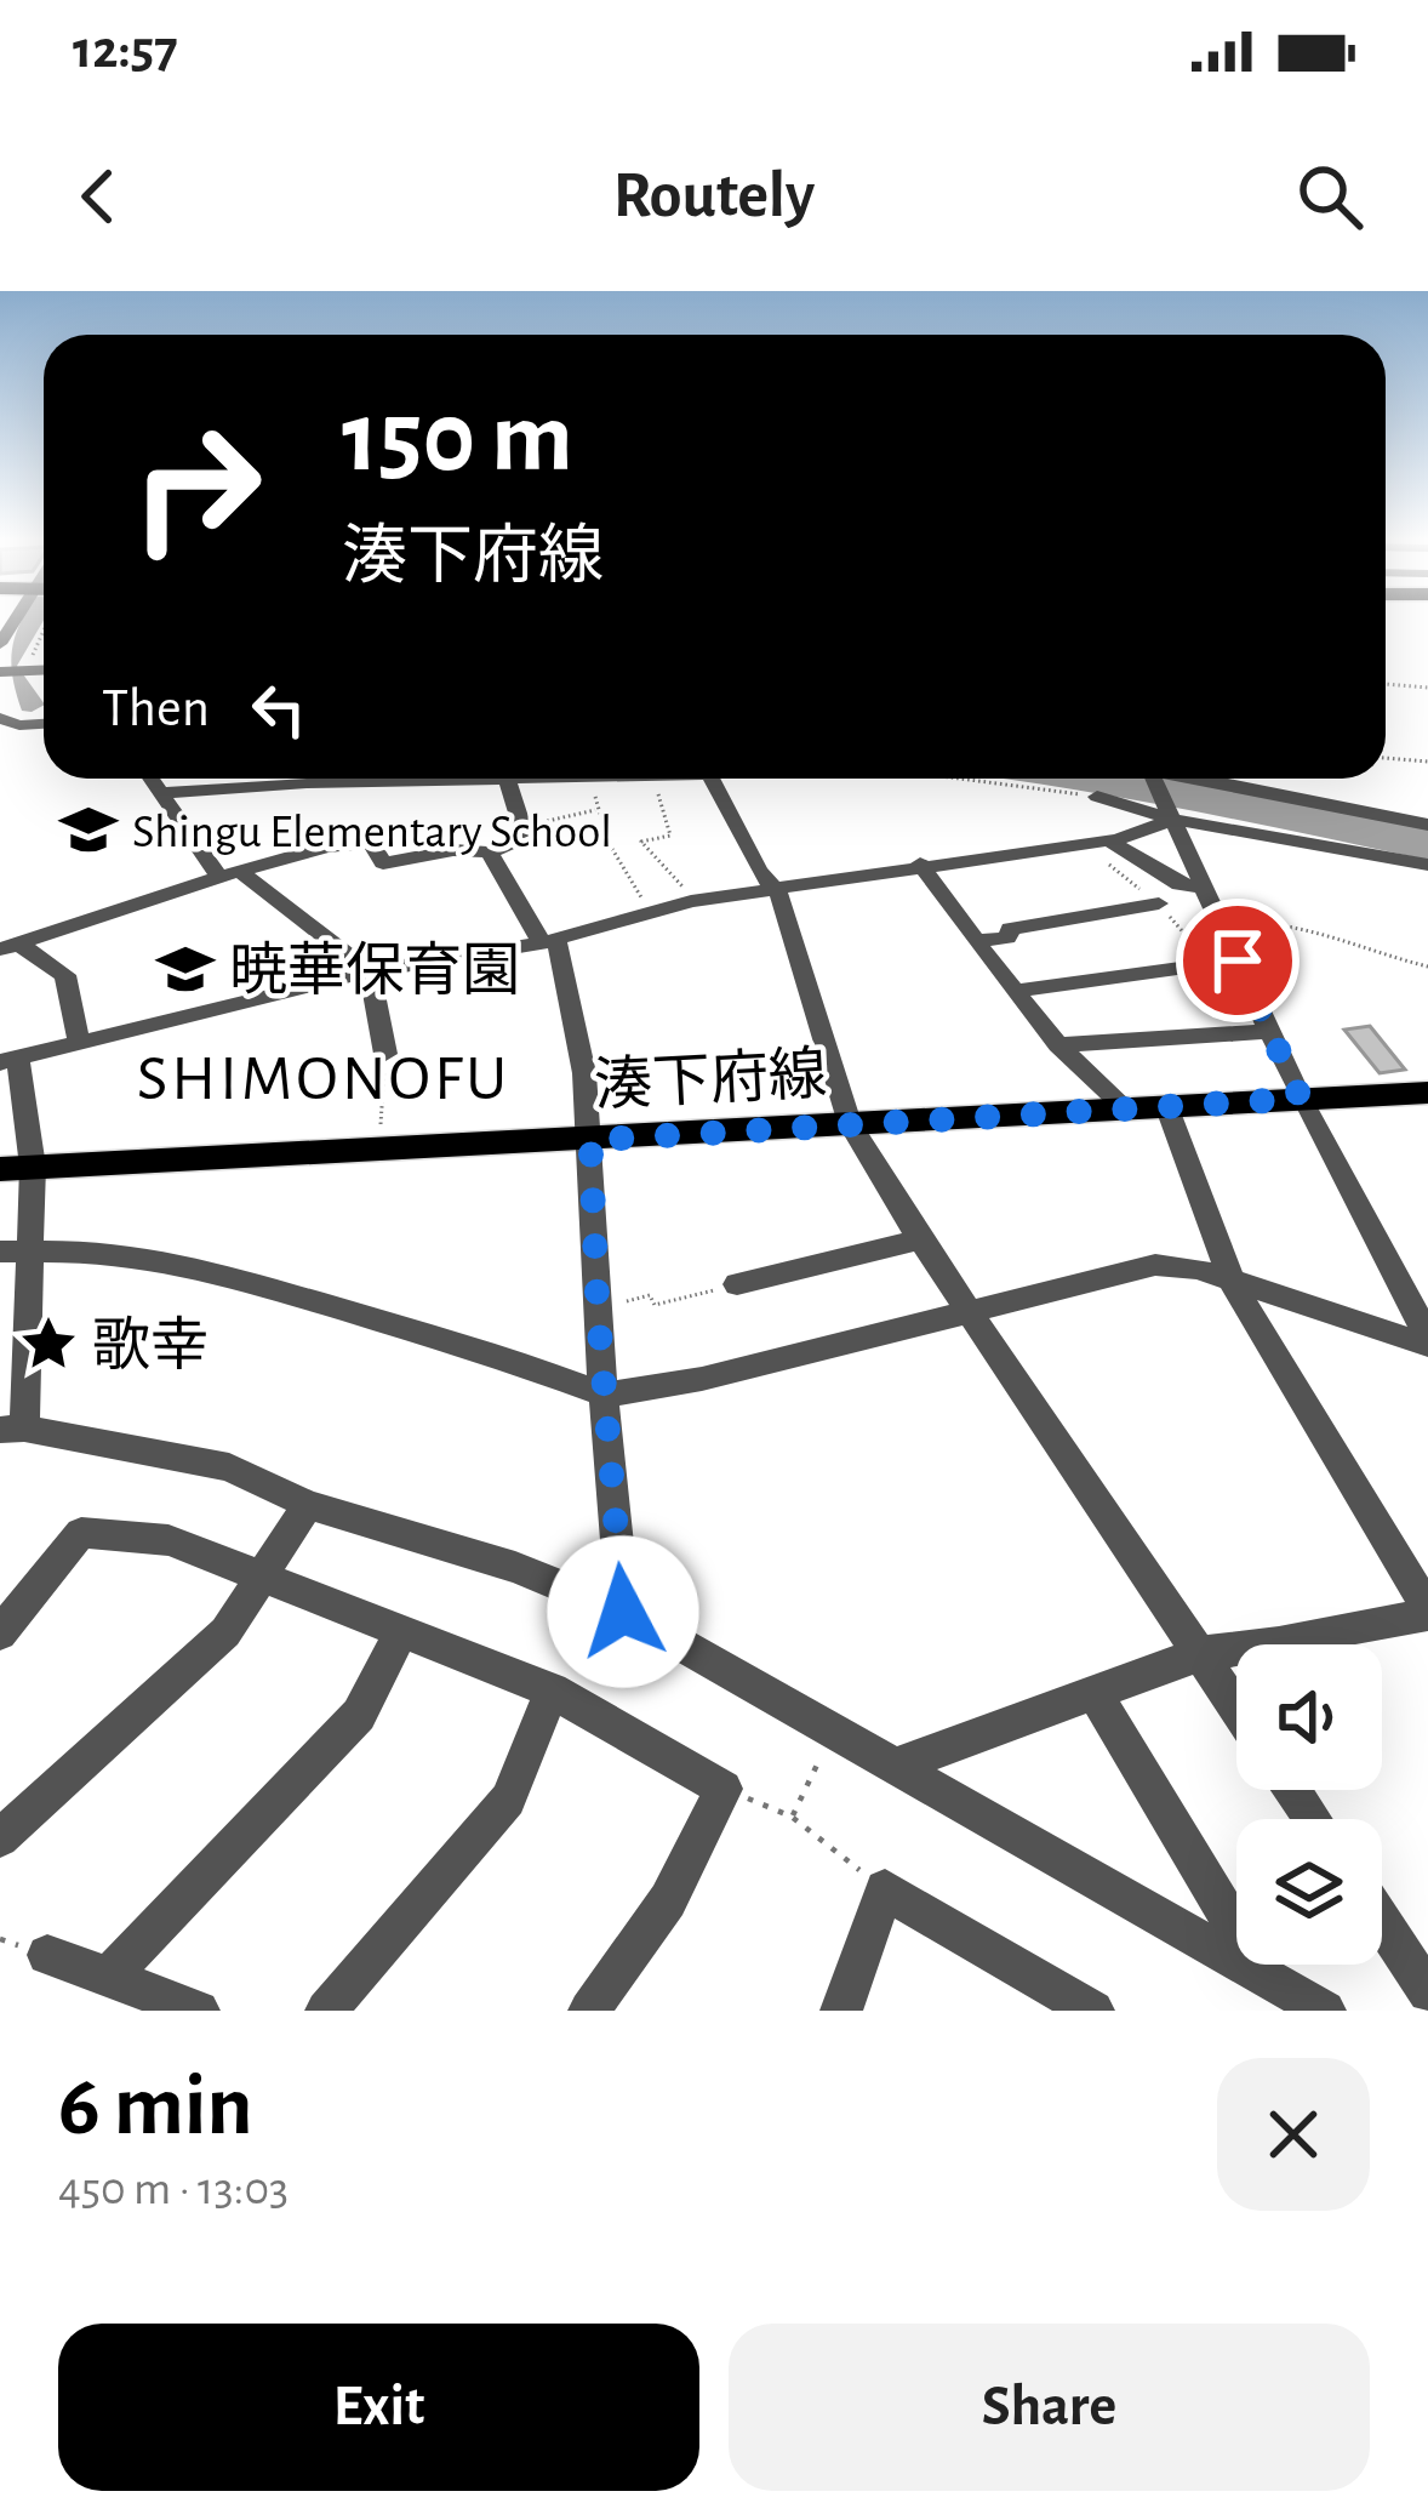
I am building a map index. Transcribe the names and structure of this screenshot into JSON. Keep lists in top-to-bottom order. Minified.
{"streets":{"main road":["湊下府線"]},"districts":["SHIMONOFU"],"places":{"school or university":["Shingu Elementary School","暁華保育園"],"place":["歌幸"]},"page":{"status":"12:57","header":"Routely","turn":["150 m","湊下府線"],"then":"Then","heading":["6 min","450 m · 13:03"],"buttons":["Exit","Share"]}}
